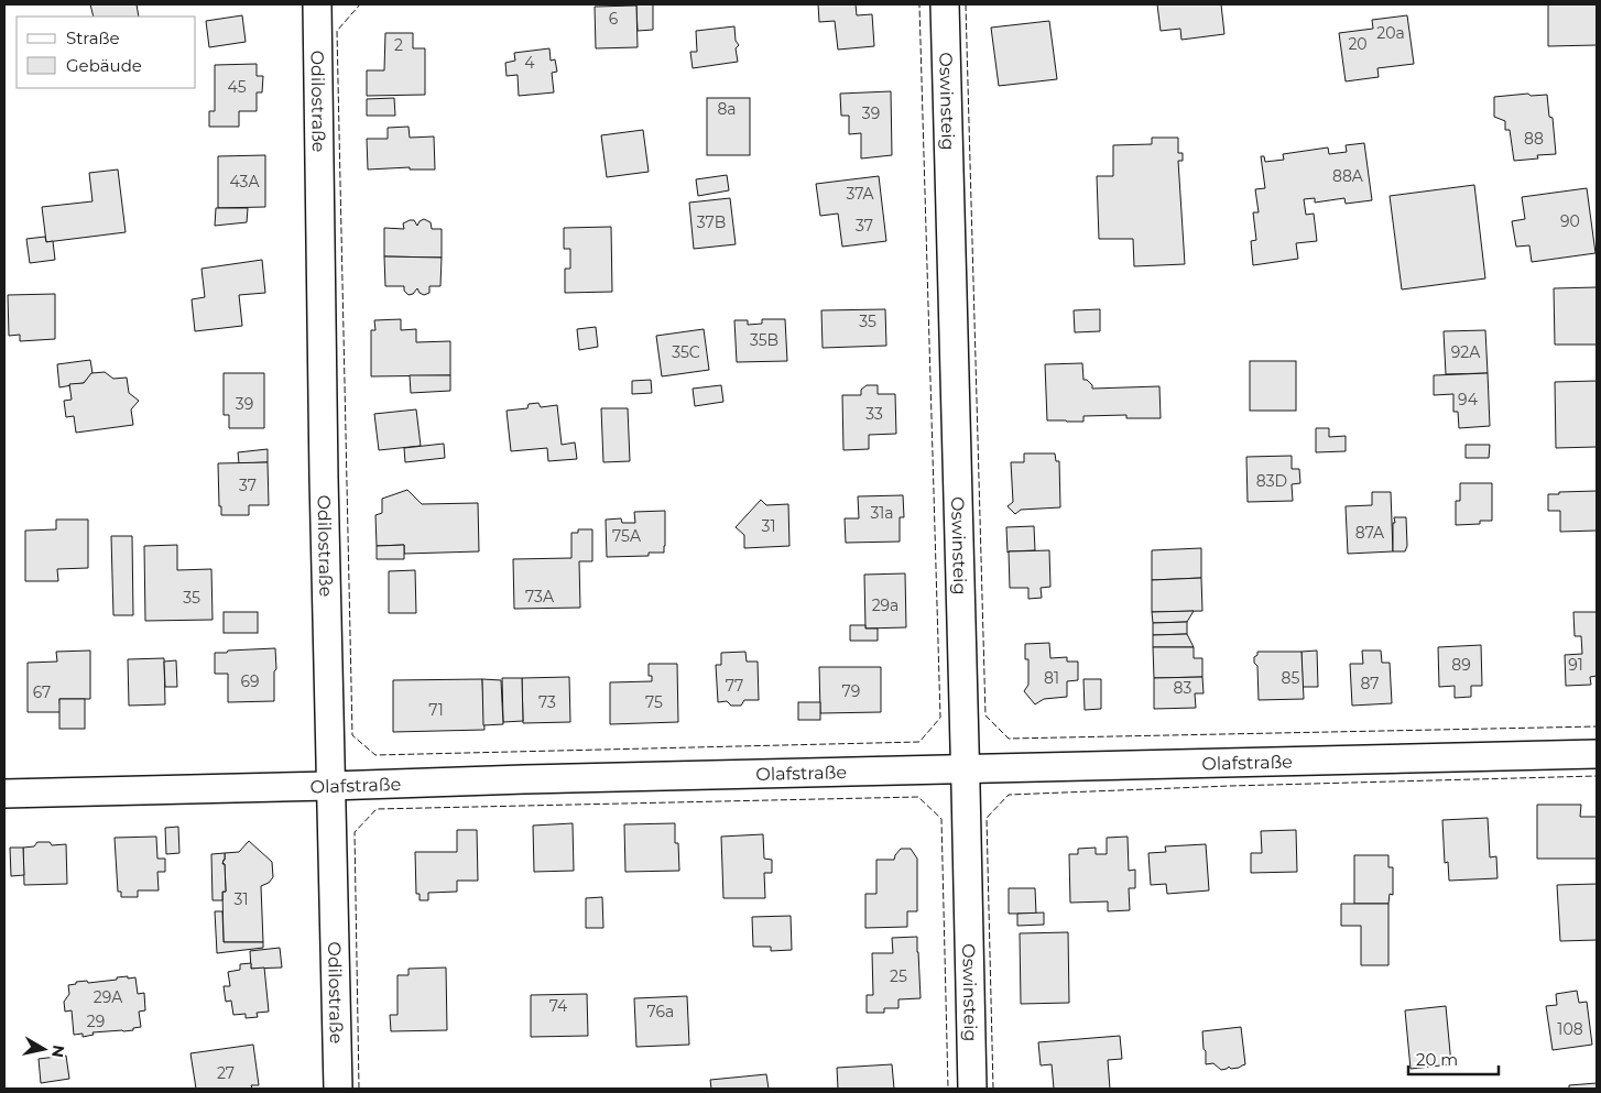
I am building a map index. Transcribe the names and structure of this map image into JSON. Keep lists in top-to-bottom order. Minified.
{"streets":{"street":["Odilostraße","Oswinsteig","Olafstraße"]},"crossings":[["Odilostraße","Olafstraße"],["Oswinsteig","Olafstraße"]],"house_numbers":["6","20a","20","2","4","45","8a","39","88","88A","43A","37A","90","37B","37","35","35B","35C","92A","94","39","33","83D","37","31a","31","87A","75A","73A","35","29a","89","91","81","85","69","87","77","83","79","67","73","75","71","31","25","29A","74","76a","29","108","27"],"legend":["Straße","Gebäude"],"scale_bar":"20 m","north":"right"}
